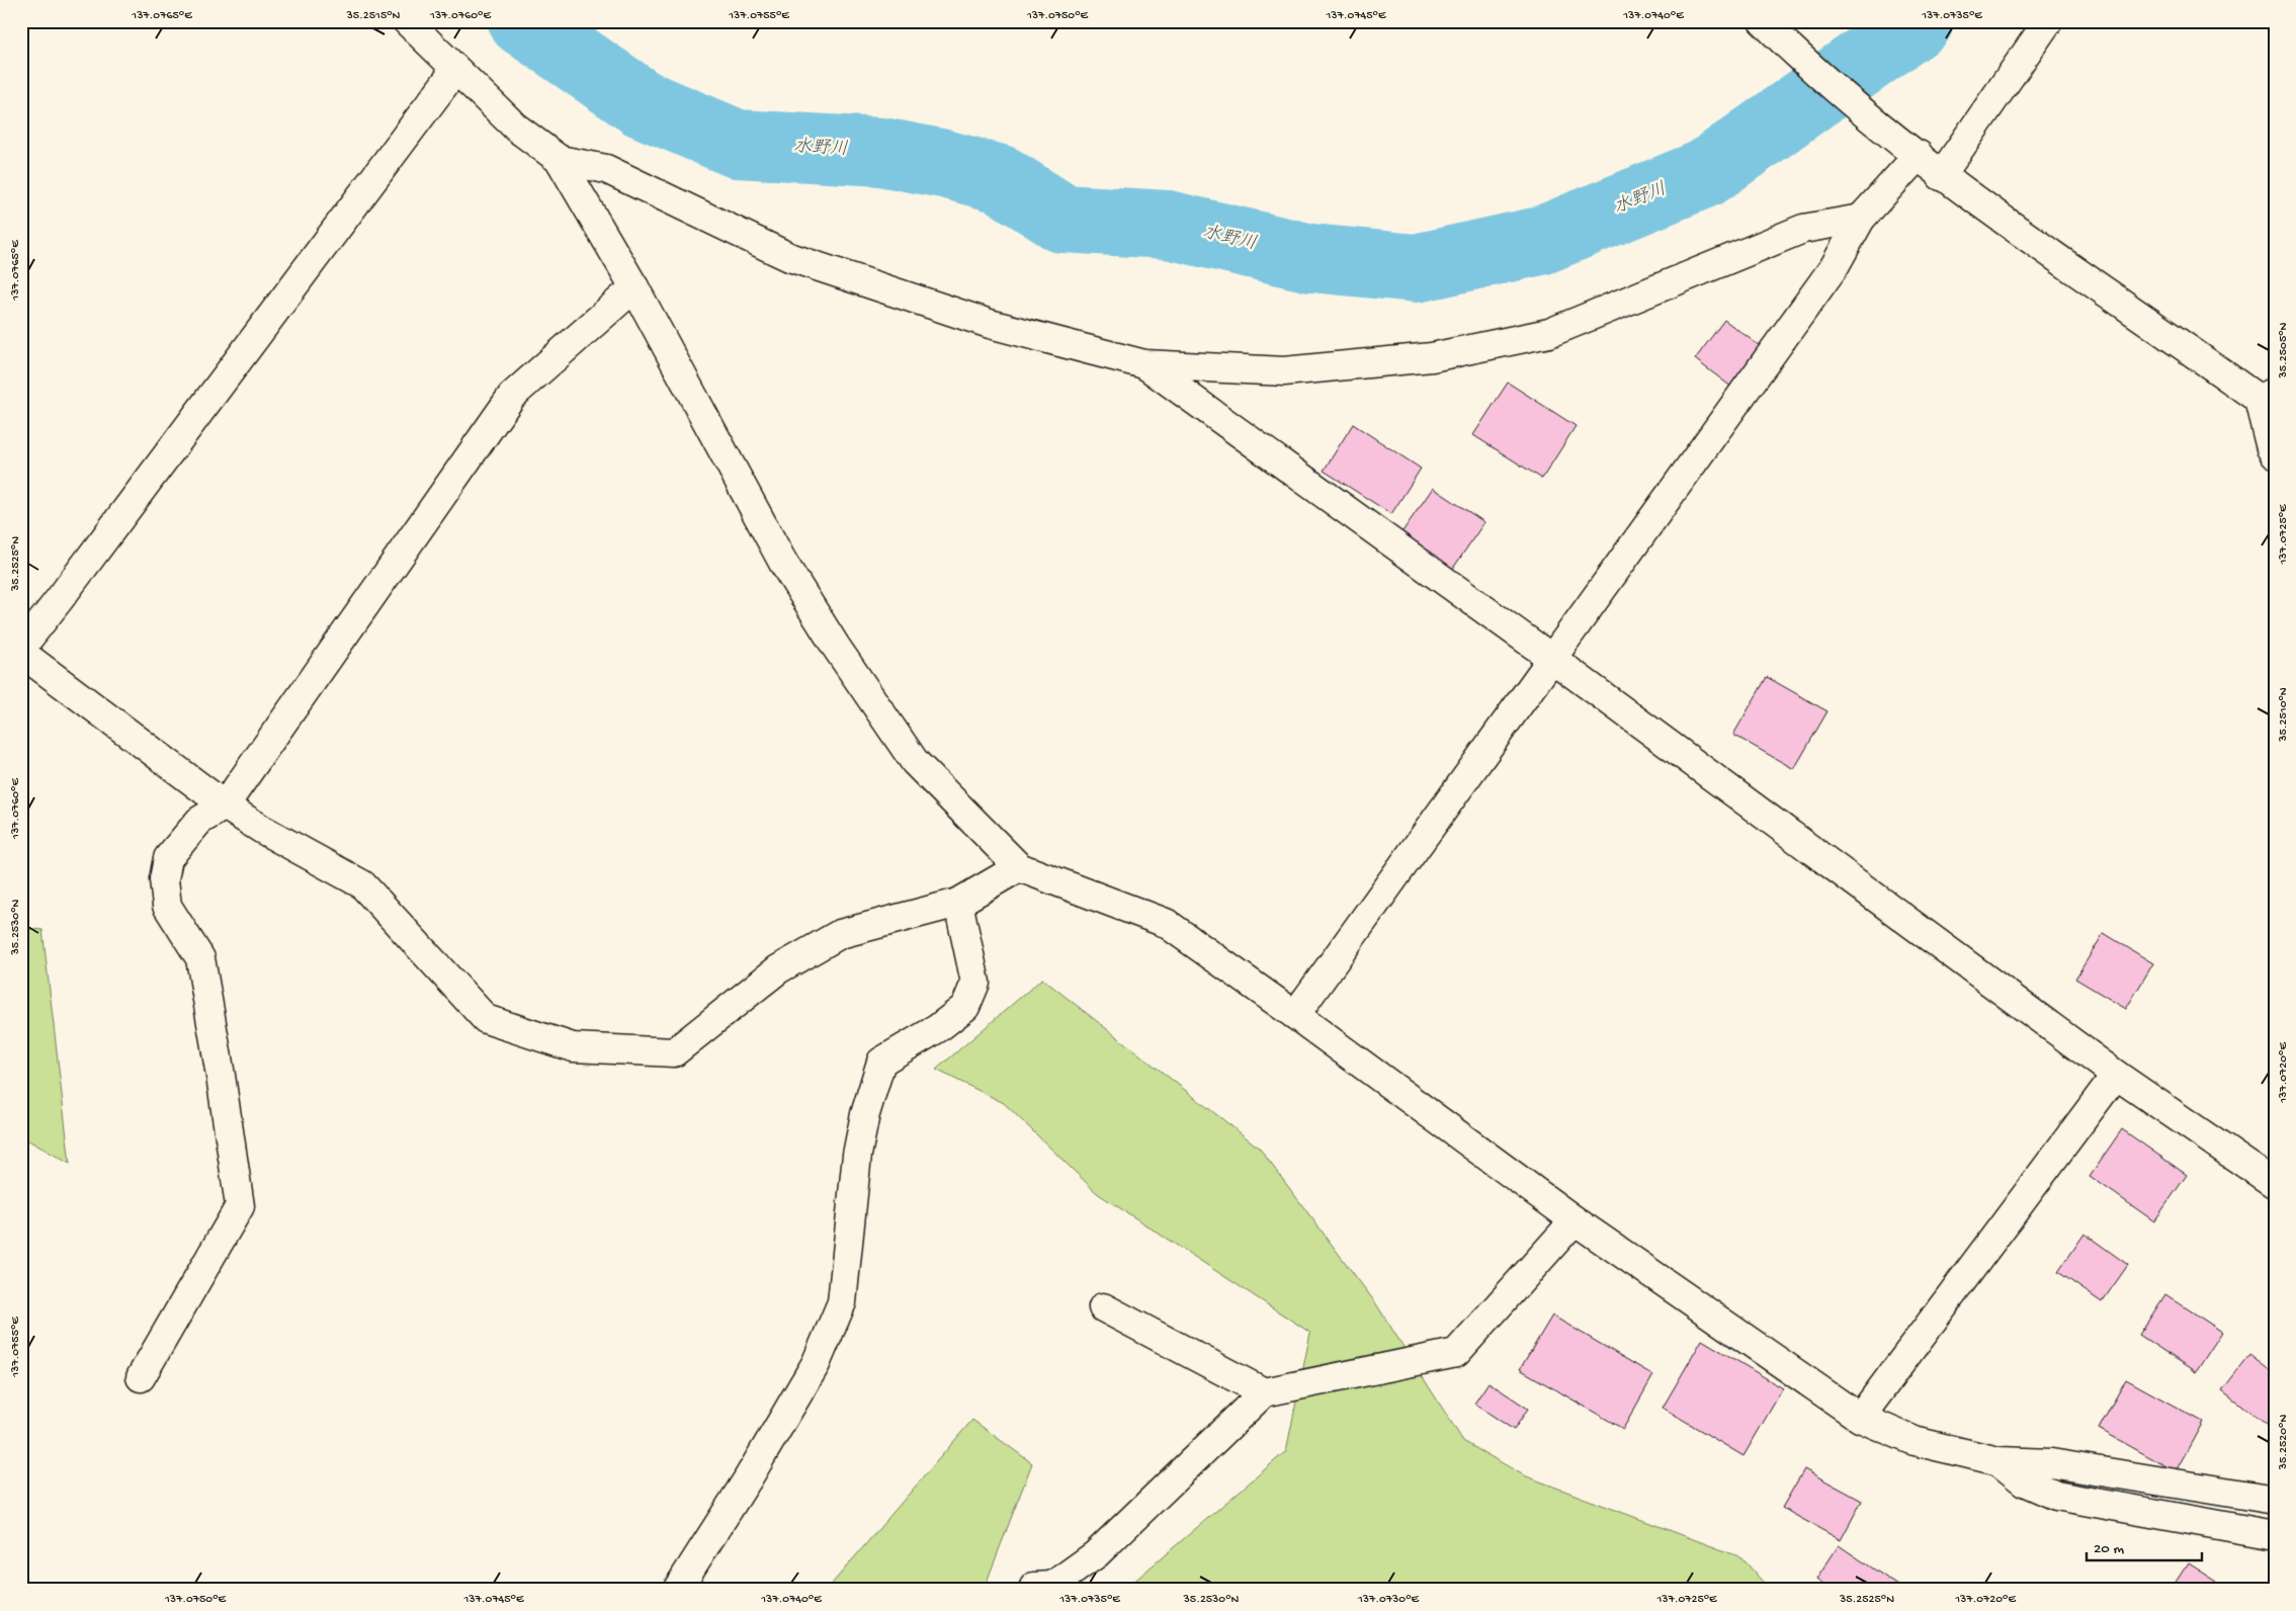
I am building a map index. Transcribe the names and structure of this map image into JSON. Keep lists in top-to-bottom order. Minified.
{"water":["水野川"],"scale_bar":"20 m","coordinates":["137.0765°E","35.2515°N","137.0760°E","137.0755°E","137.0750°E","137.0745°E","137.0740°E","137.0735°E","35.2505°N","137.0725°E","35.2525°N","35.2510°N","35.2530°N","137.0720°E","35.2520°N","137.0730°E"]}
